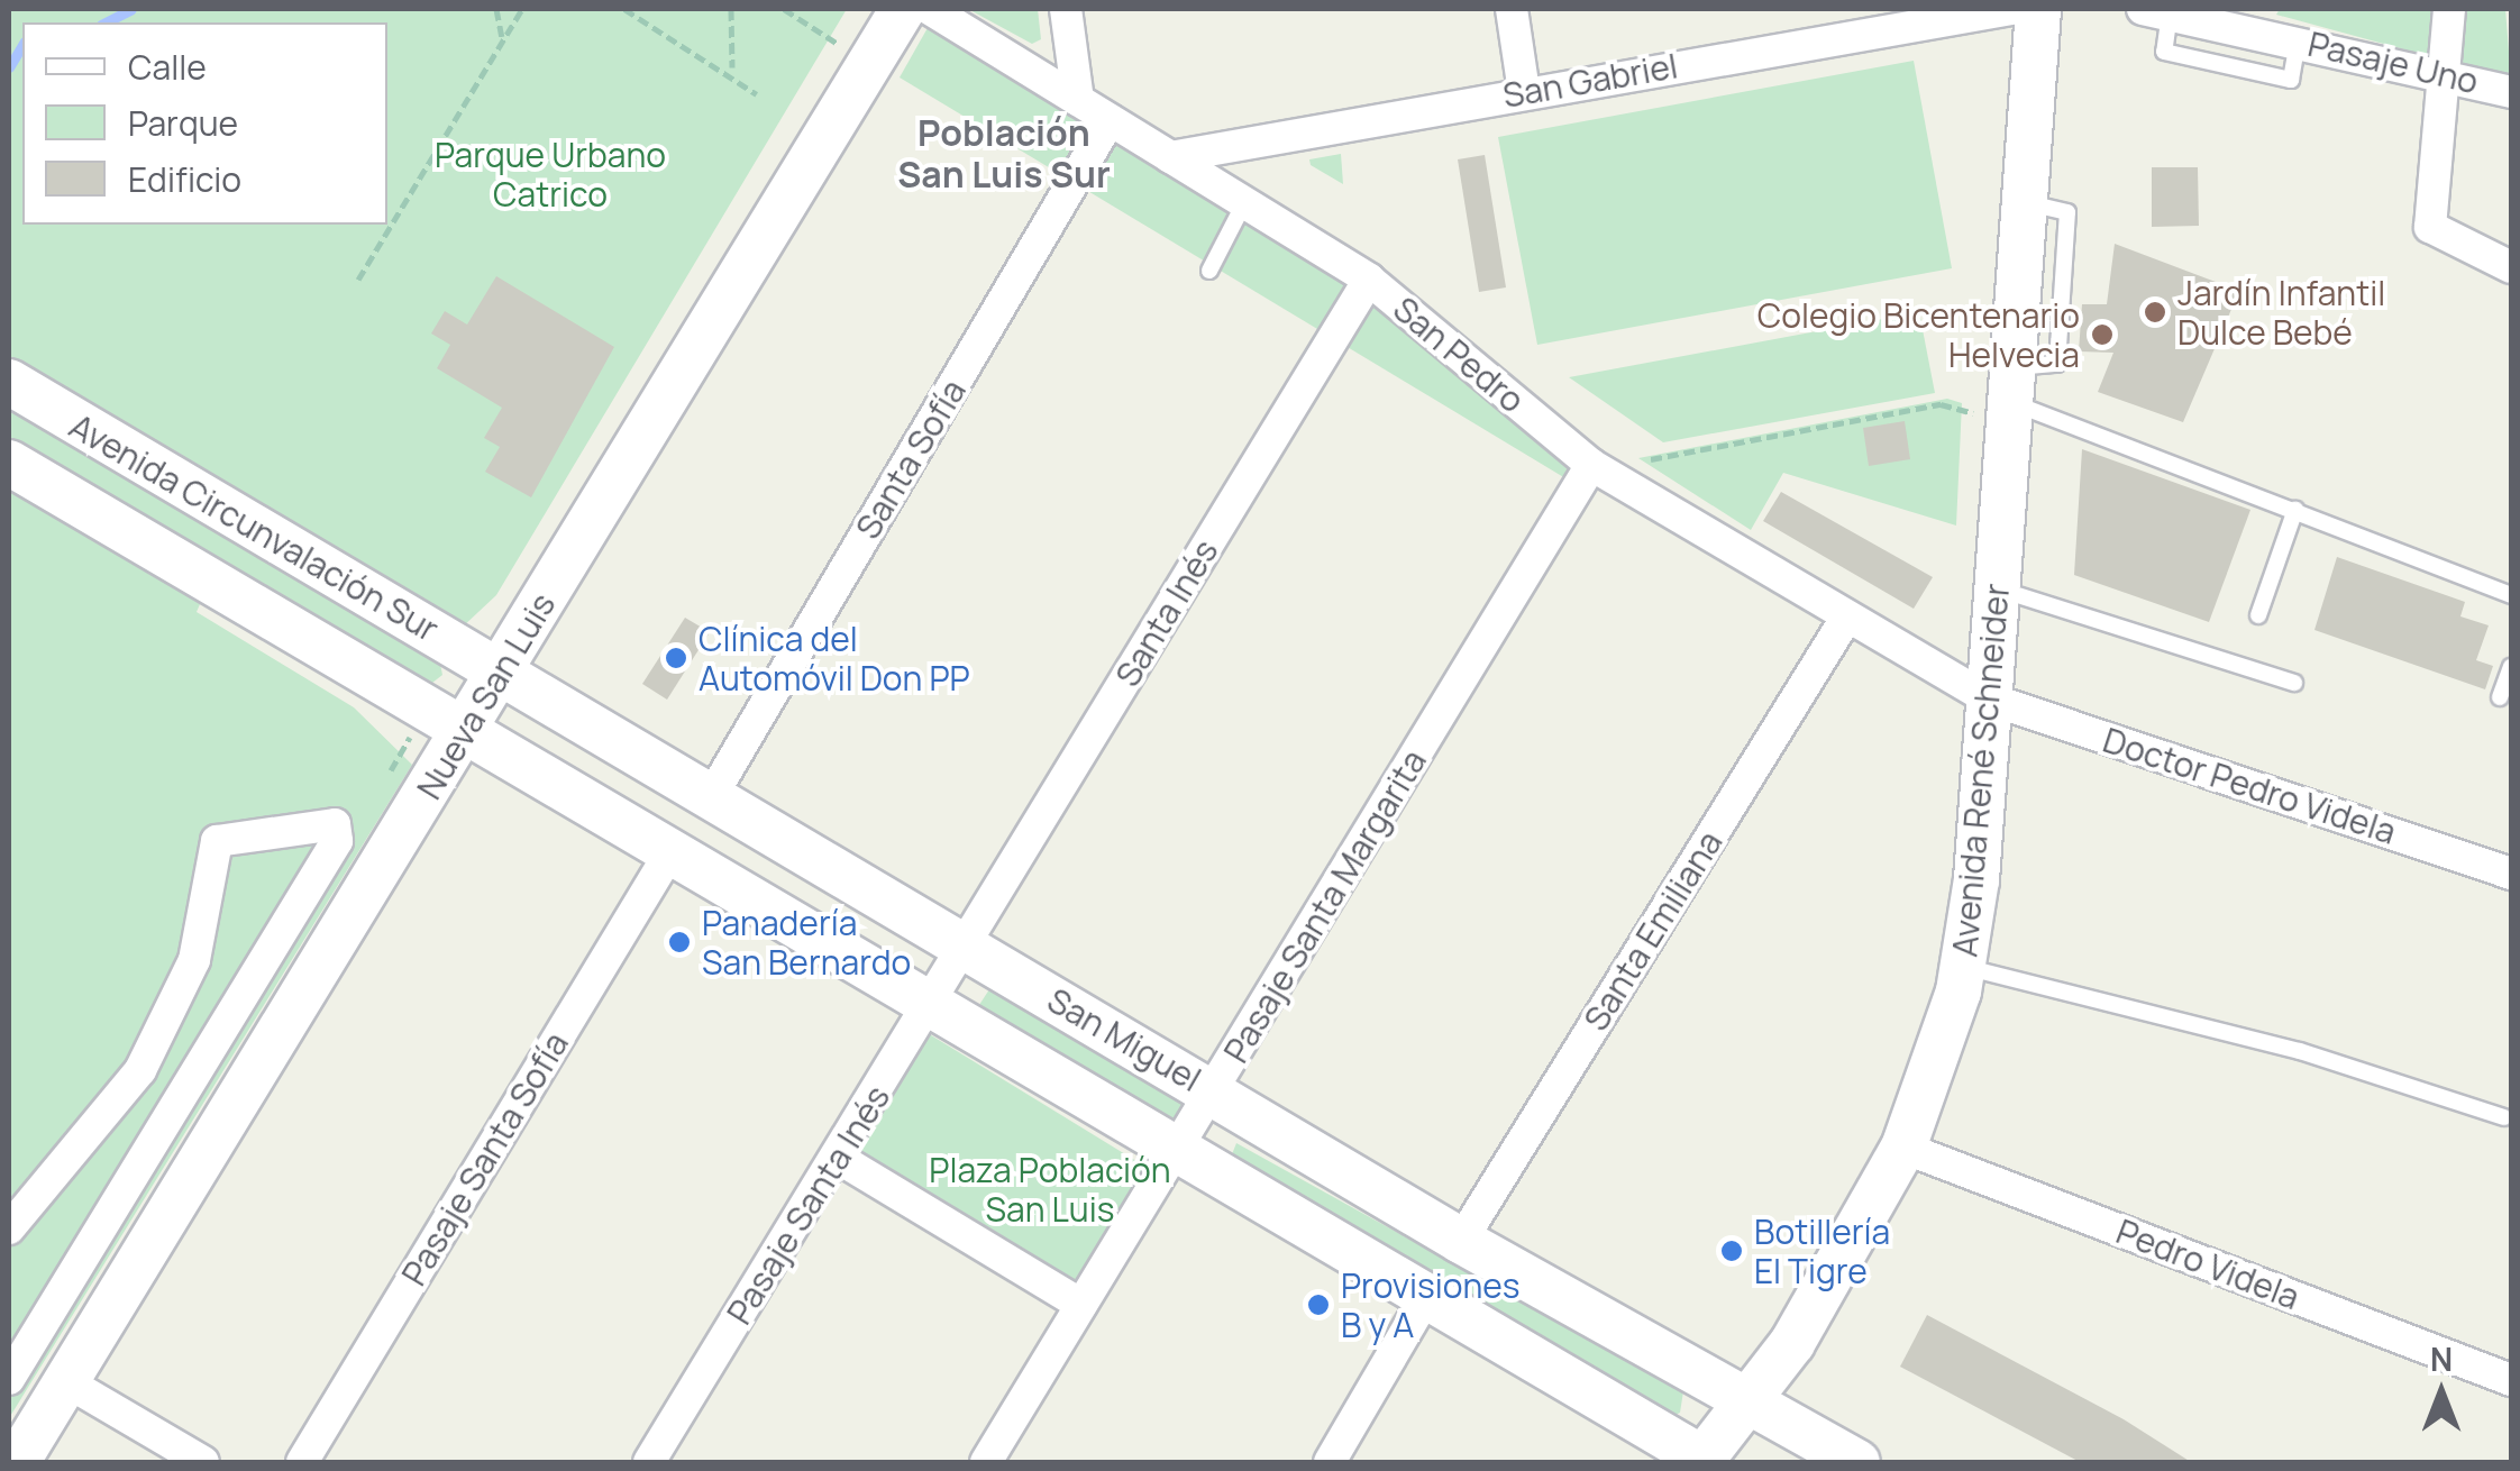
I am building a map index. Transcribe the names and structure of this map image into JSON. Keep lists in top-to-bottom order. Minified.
{"streets":{"main road":["Avenida Circunvalación Sur","Nueva San Luis","Avenida René Schneider","San Miguel"],"street":["Pasaje Uno","San Gabriel","San Pedro","Santa Sofía","Santa Inés","Doctor Pedro Videla","Pasaje Santa Margarita","Santa Emiliana","Pasaje Santa Sofía","Pasaje Santa Inés","Pedro Videla"]},"crossings":[["San Gabriel","San Pedro"],["San Pedro","Santa Sofía"],["San Pedro","Santa Inés"],["San Pedro","Avenida René Schneider"],["San Pedro","Doctor Pedro Videla"],["San Pedro","Pasaje Santa Margarita"],["San Pedro","Santa Emiliana"],["Santa Sofía","San Miguel"],["Avenida Circunvalación Sur","Nueva San Luis"],["Avenida Circunvalación Sur","San Miguel"],["Santa Inés","San Miguel"],["Santa Inés","Pasaje Santa Inés"],["Nueva San Luis","San Miguel"],["Avenida René Schneider","Doctor Pedro Videla"],["Avenida René Schneider","San Miguel"],["Avenida René Schneider","Pedro Videla"],["Pasaje Santa Margarita","San Miguel"],["Santa Emiliana","San Miguel"],["San Miguel","Pasaje Santa Inés"]],"districts":["Población San Luis Sur"],"parks":["Parque Urbano Catrico","Plaza Población San Luis"],"places":["Jardín Infantil Dulce Bebé","Colegio Bicentenario Helvecia","Clínica del Automóvil Don PP","Panadería San Bernardo","Botillería El Tigre","Provisiones B y A"],"legend":["Calle","Parque","Edificio"],"north":"top"}
